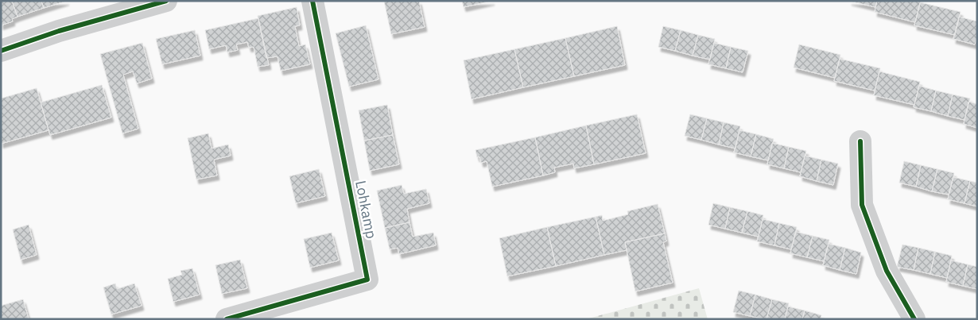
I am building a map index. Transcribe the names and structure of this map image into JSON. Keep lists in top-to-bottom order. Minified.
{"streets":{"street":["Lohkamp"]}}
